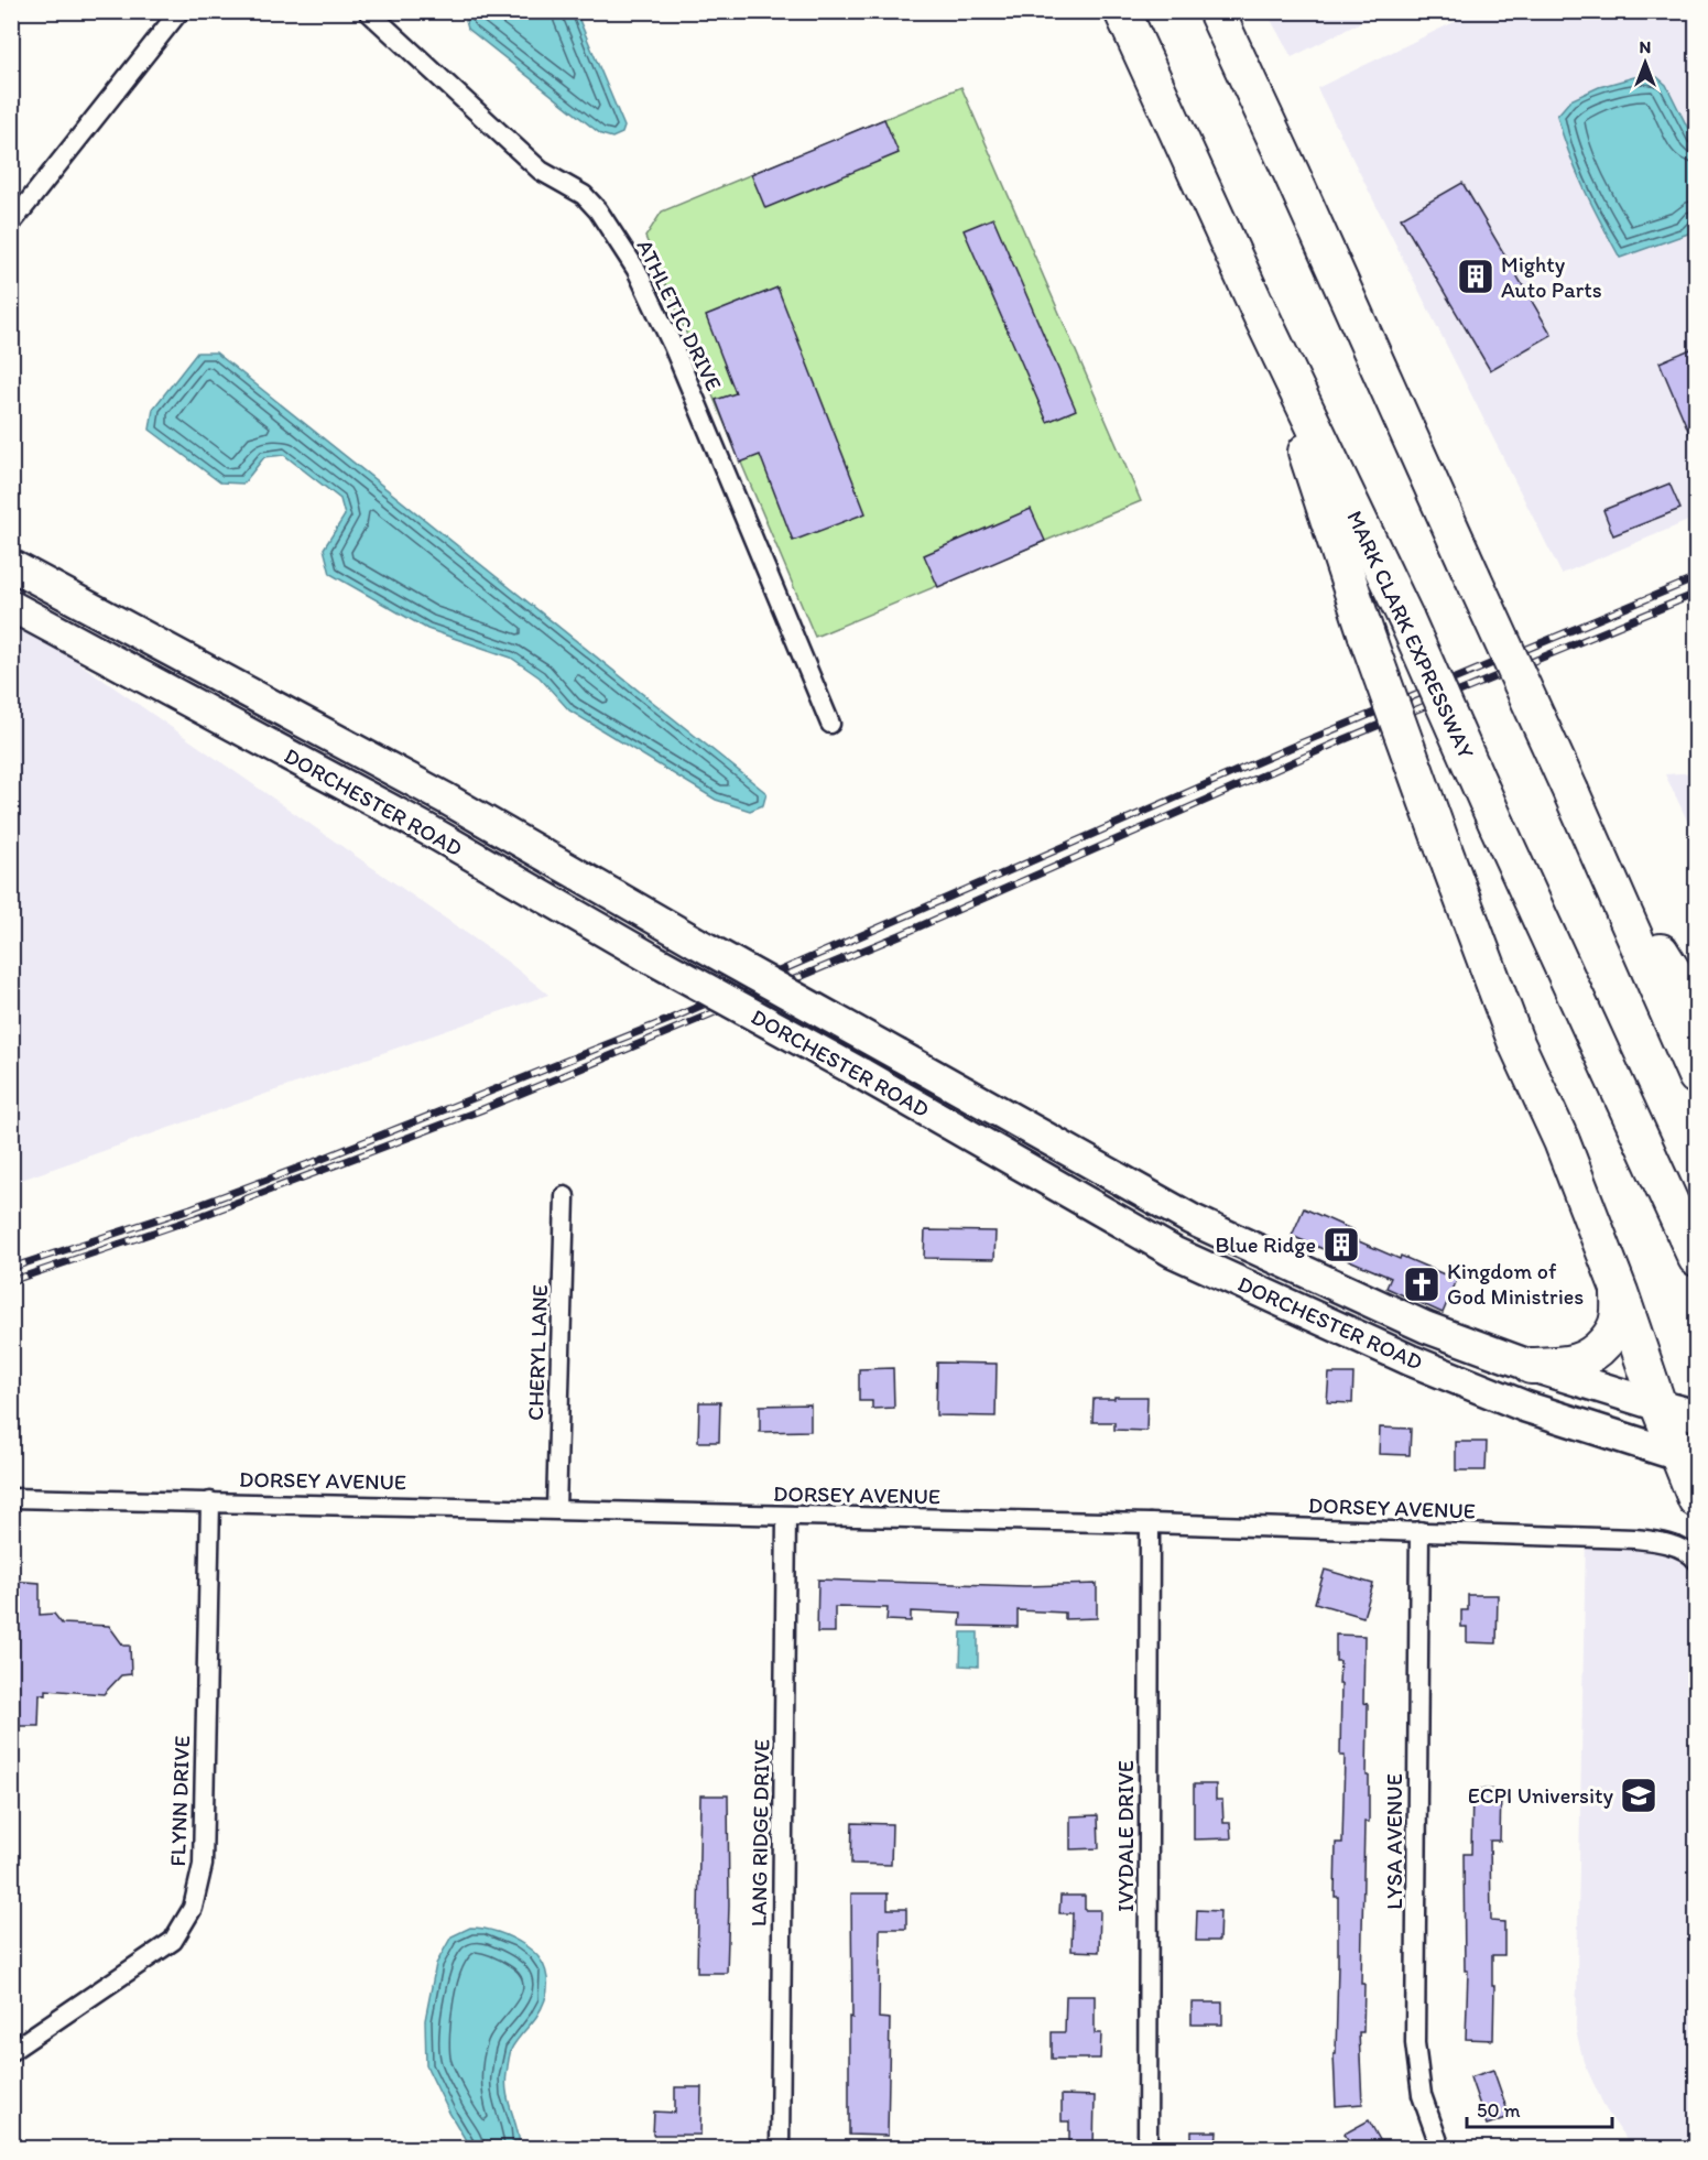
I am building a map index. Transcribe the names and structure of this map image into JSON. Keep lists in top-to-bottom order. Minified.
{"streets":{"highway":["MARK CLARK EXPRESSWAY"],"main road":["DORCHESTER ROAD"],"street":["ATHLETIC DRIVE","CHERYL LANE","DORSEY AVENUE","FLYNN DRIVE","LANG RIDGE DRIVE","IVYDALE DRIVE","LYSA AVENUE"]},"crossings":[["CHERYL LANE","DORSEY AVENUE"],["DORSEY AVENUE","FLYNN DRIVE"],["DORSEY AVENUE","LANG RIDGE DRIVE"],["DORSEY AVENUE","IVYDALE DRIVE"],["DORSEY AVENUE","LYSA AVENUE"]],"places":{"building":["Mighty Auto Parts","Blue Ridge"],"church":["Kingdom of God Ministries"],"school or university":["ECPI University"]},"scale_bar":"50 m","north":"top"}
